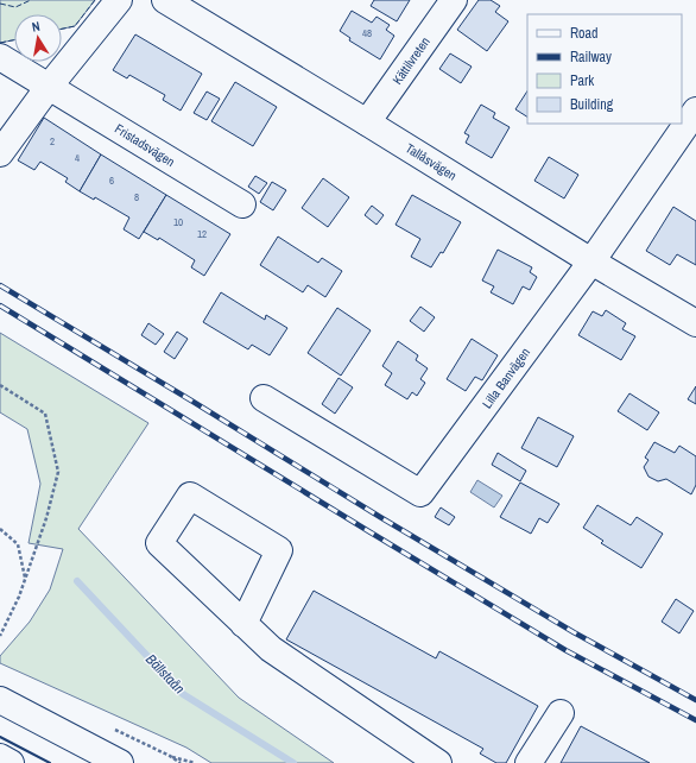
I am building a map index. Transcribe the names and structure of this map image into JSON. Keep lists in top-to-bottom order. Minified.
{"streets":{"street":["Kättilvreten","Fristadsvägen","Tallåsvägen","Lilla Banvägen"]},"crossings":[["Kättilvreten","Tallåsvägen"],["Tallåsvägen","Lilla Banvägen"]],"water":["Bällstaån"],"house_numbers":["48","2","4","6","8","10","12"],"legend":["Road","Railway","Park","Building"],"north":"top"}
